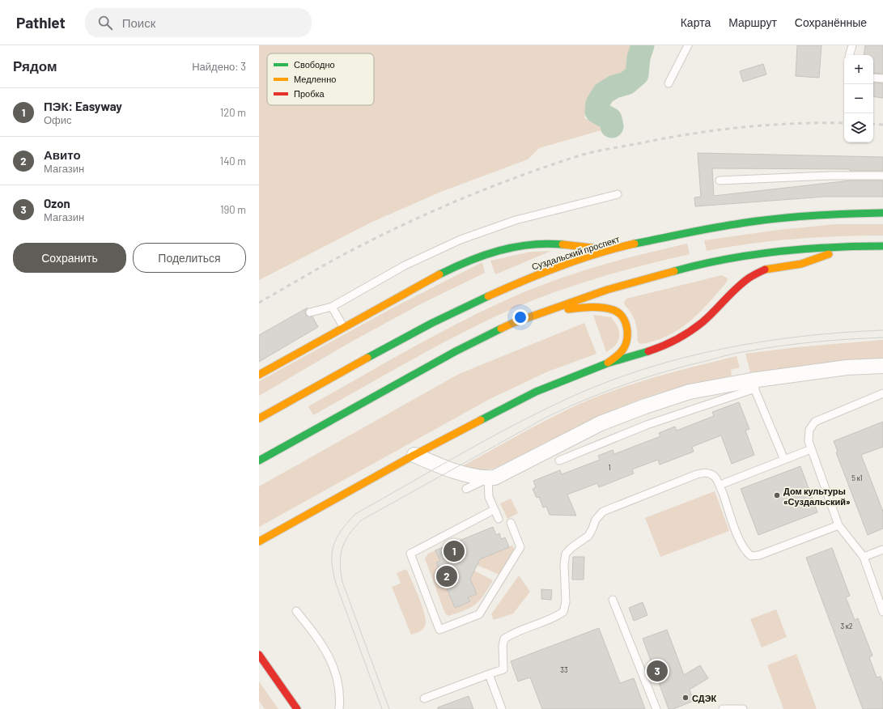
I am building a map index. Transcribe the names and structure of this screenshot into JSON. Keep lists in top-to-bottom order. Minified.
{"streets":{"main road":["Суздальский проспект"]},"places":["Дом культуры «Суздальский»","СДЭК"],"house_numbers":["1","5 к1","3 к2","33"],"legend":["Свободно","Медленно","Пробка"],"page":{"header":"Pathlet","search":"Поиск","nav":["Карта","Маршрут","Сохранённые"],"heading":["Рядом","Найдено: 3"],"map_buttons":["+","−"],"list":[{"mark":"1","name":"ПЭК: Easyway","note":"Офис","value":"120 m"},{"mark":"2","name":"Авито","note":"Магазин","value":"140 m"},{"mark":"3","name":"Ozon","note":"Магазин","value":"190 m"}],"buttons":["Сохранить","Поделиться"],"pins":["1","2","3"]}}
